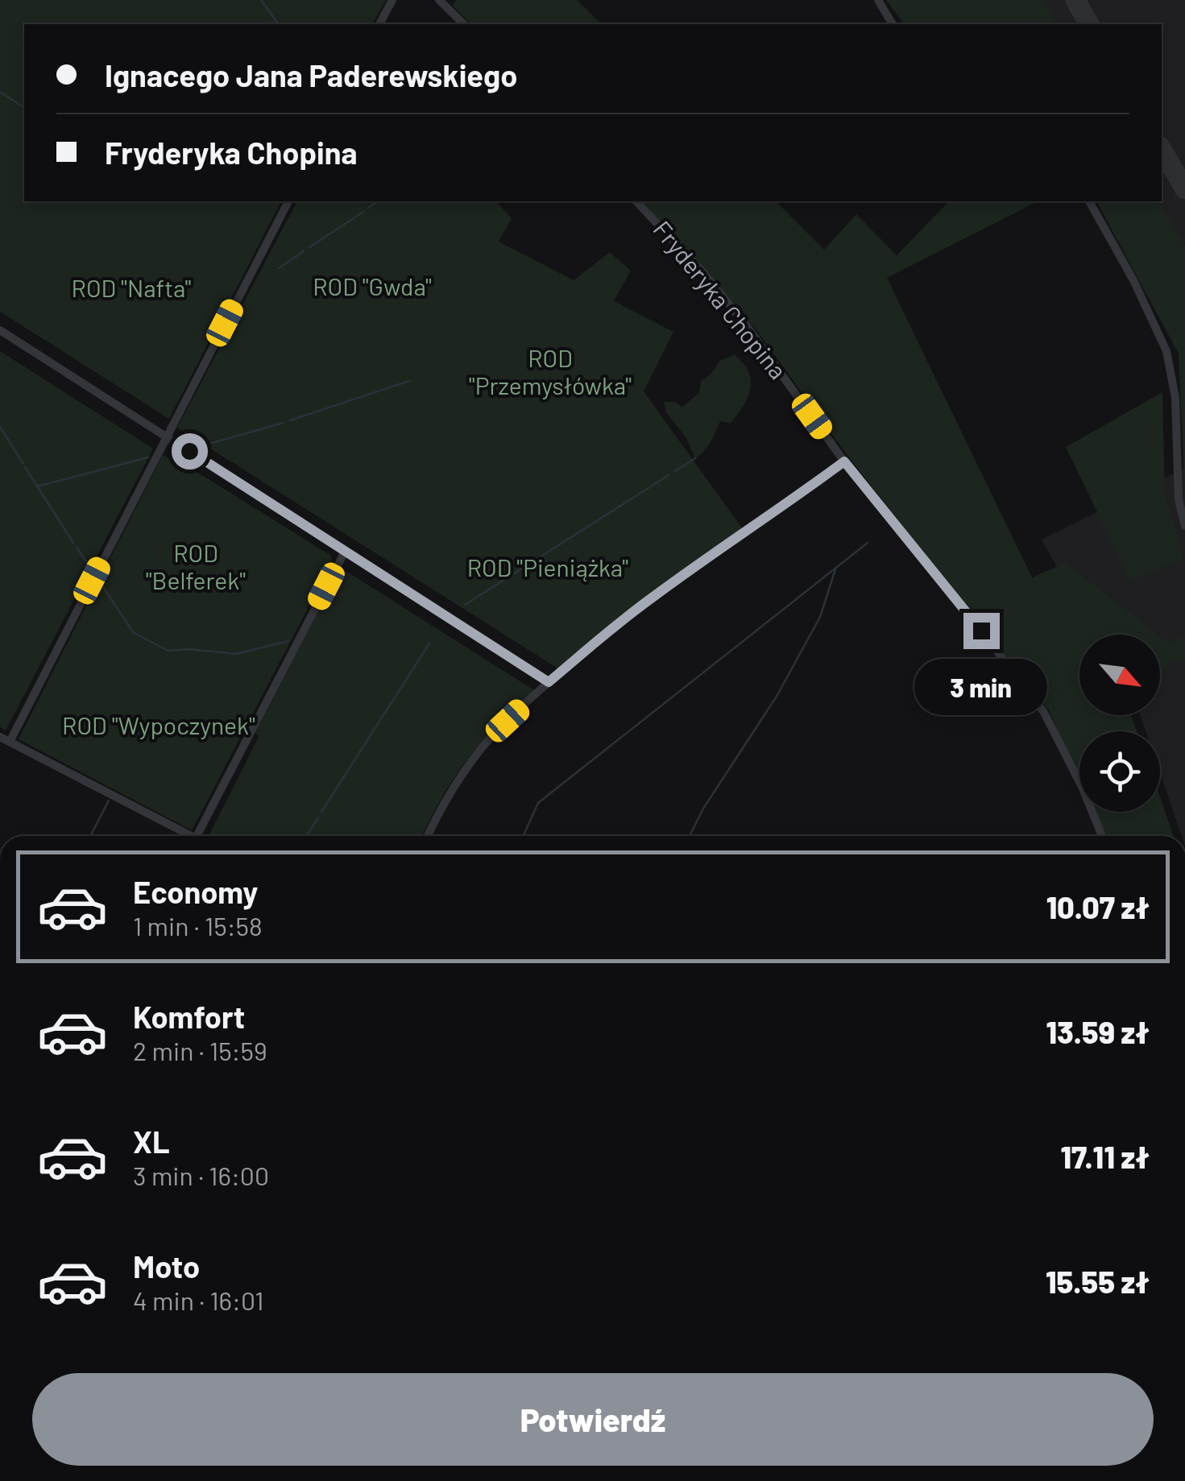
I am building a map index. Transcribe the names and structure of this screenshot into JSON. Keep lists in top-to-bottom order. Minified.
{"streets":{"street":["Fryderyka Chopina"]},"parks":["ROD \"Gwda\"","ROD \"Nafta\"","ROD \"Przemysłówka\"","ROD \"Belferek\"","ROD \"Pieniążka\"","ROD \"Wypoczynek\""],"north":"bottom right","page":{"banner":["Ignacego Jana Paderewskiego","Fryderyka Chopina"],"bubble":"3 min","list":[{"name":"Economy","note":"1 min · 15:58","value":"10.07 zł"},{"name":"Komfort","note":"2 min · 15:59","value":"13.59 zł"},{"name":"XL","note":"3 min · 16:00","value":"17.11 zł"},{"name":"Moto","note":"4 min · 16:01","value":"15.55 zł"}],"buttons":"Potwierdź"}}
